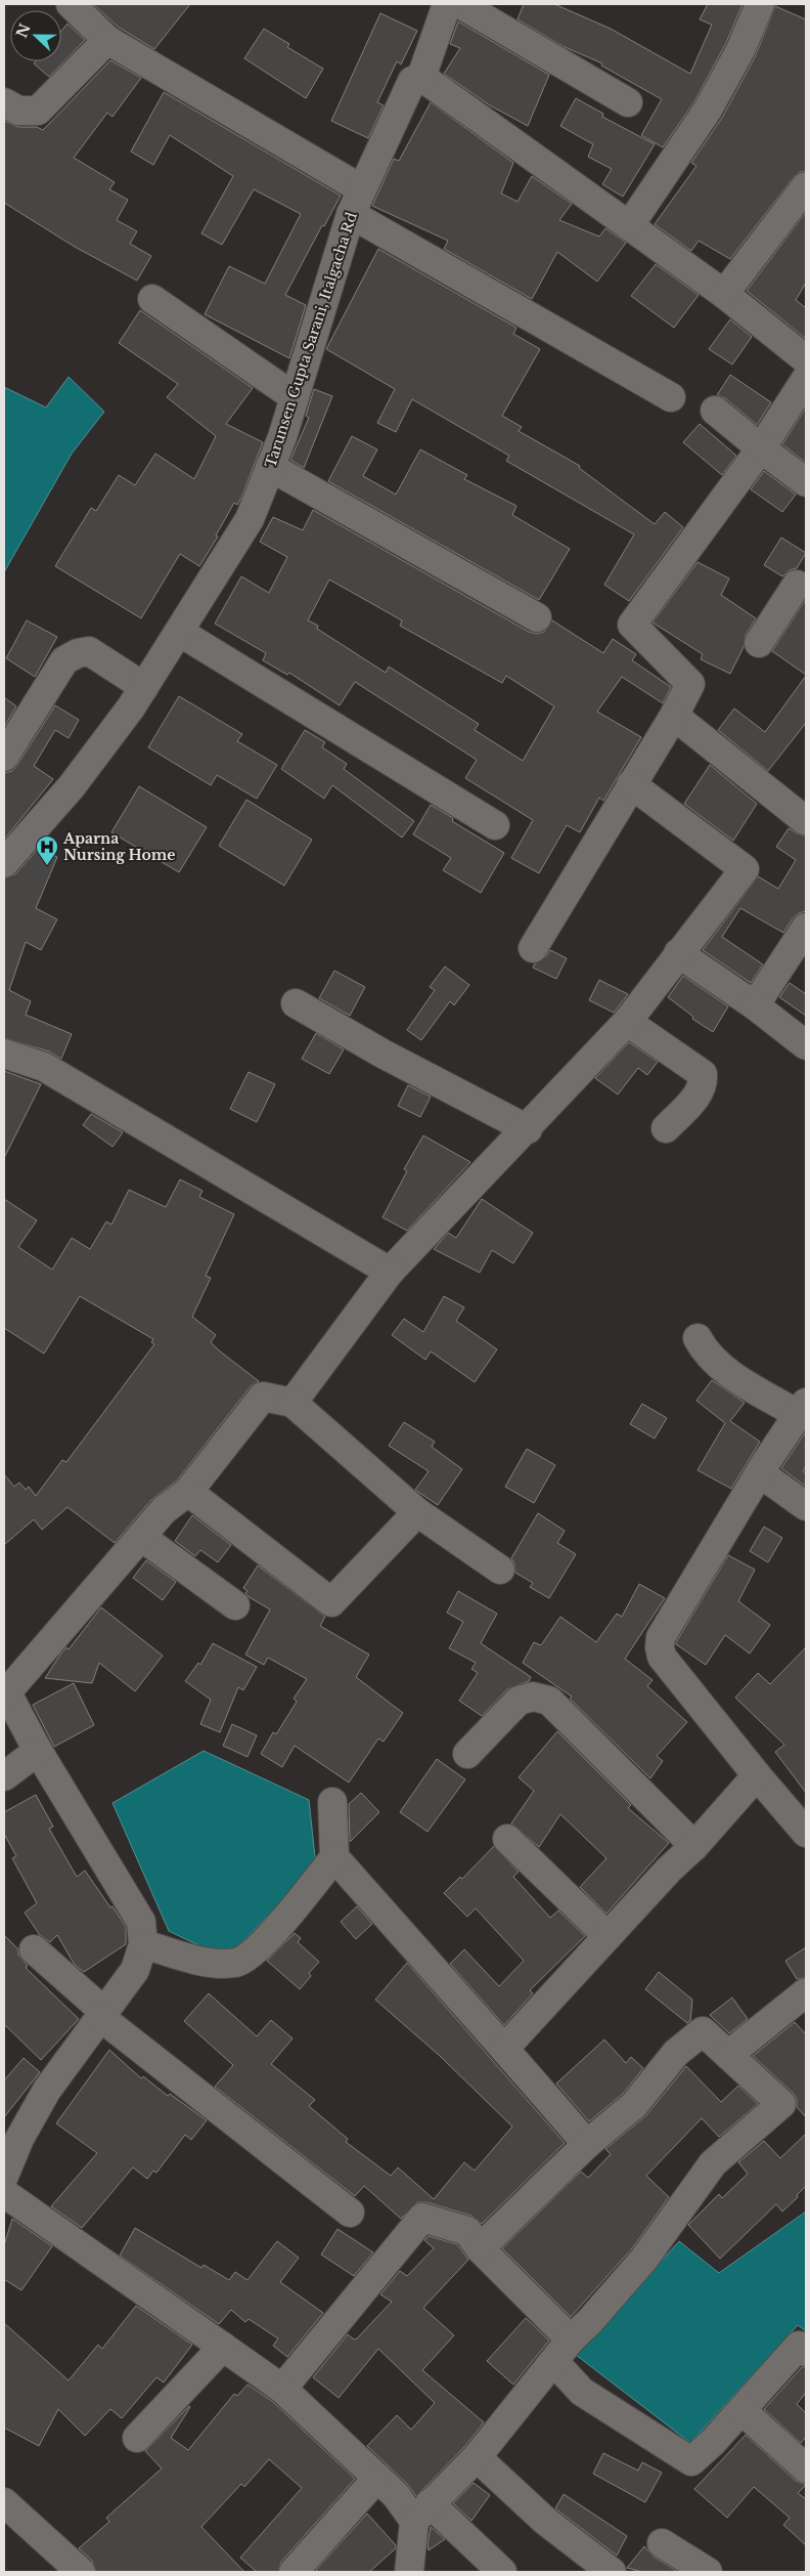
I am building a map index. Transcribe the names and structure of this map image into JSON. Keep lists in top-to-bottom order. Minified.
{"streets":{"street":["Tarunsen Gupta Sarani, Italgacha Rd"]},"places":{"hospital":["Aparna Nursing Home"]},"north":"left"}
